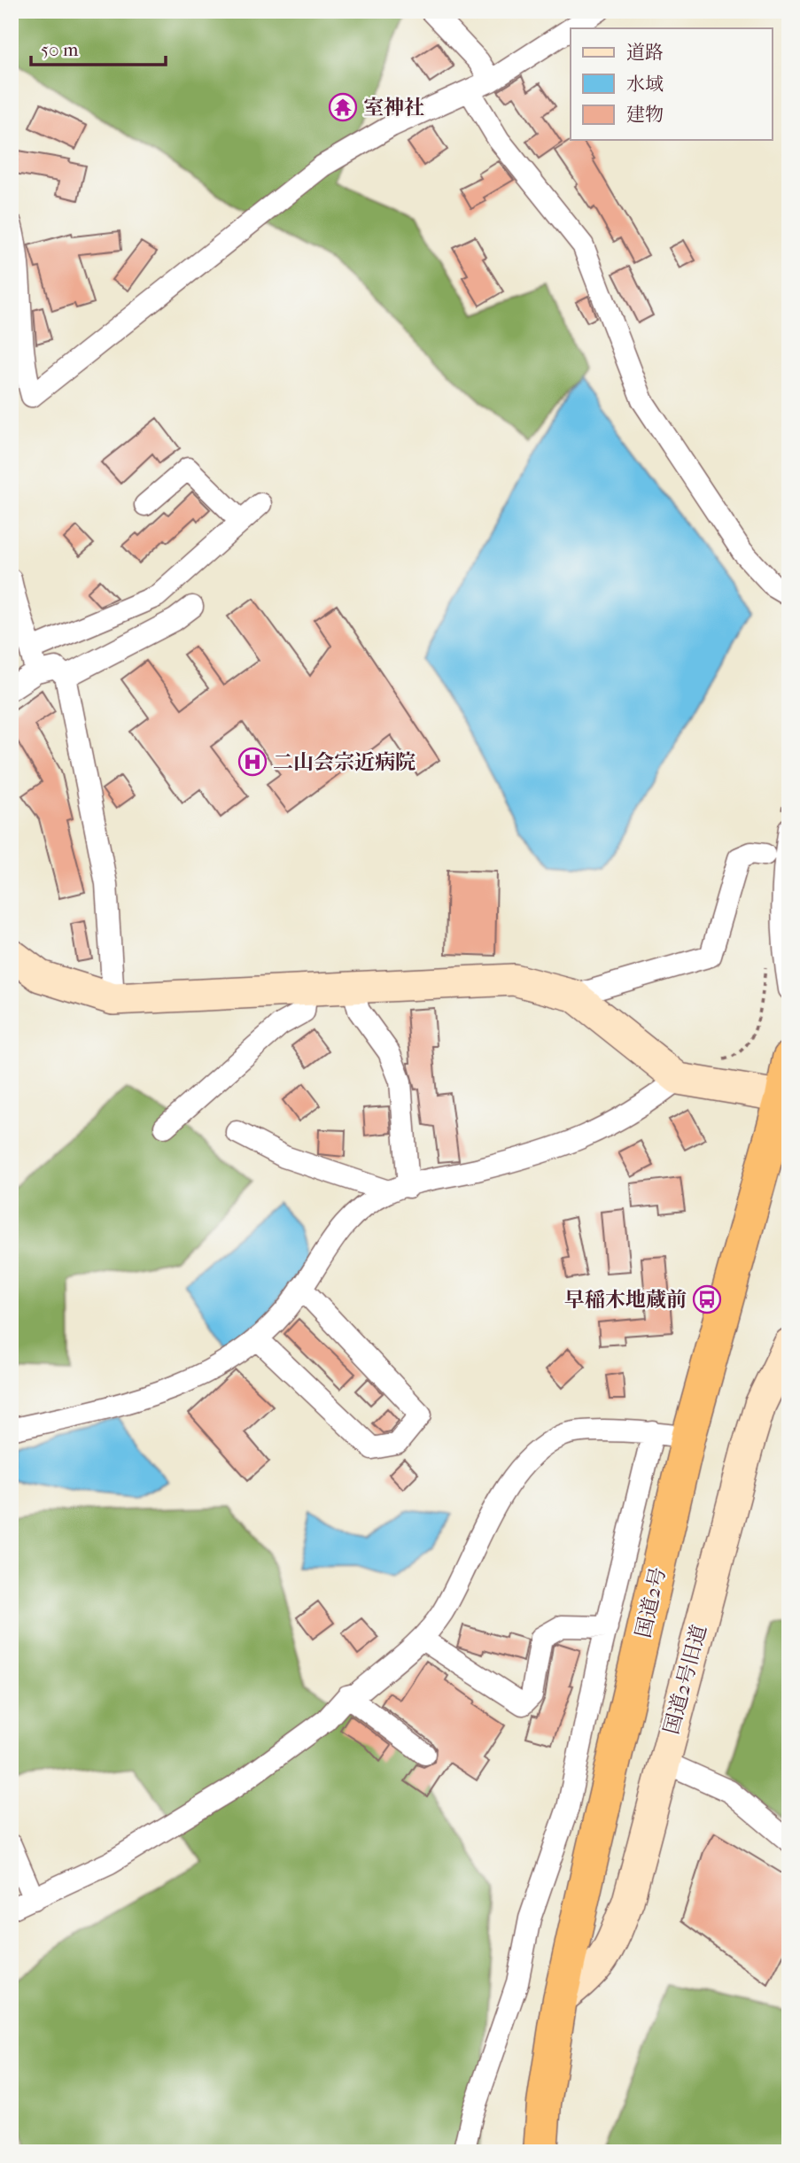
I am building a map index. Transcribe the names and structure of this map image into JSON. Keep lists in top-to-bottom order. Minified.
{"streets":{"highway":["国道2号"],"street":["国道2号旧道"]},"crossings":[["国道2号","国道2号旧道"]],"places":{"temple":["室神社"],"hospital":["二山会宗近病院"],"bus stop":["早稲木地蔵前"]},"legend":["道路","水域","建物"],"scale_bar":"50 m"}
